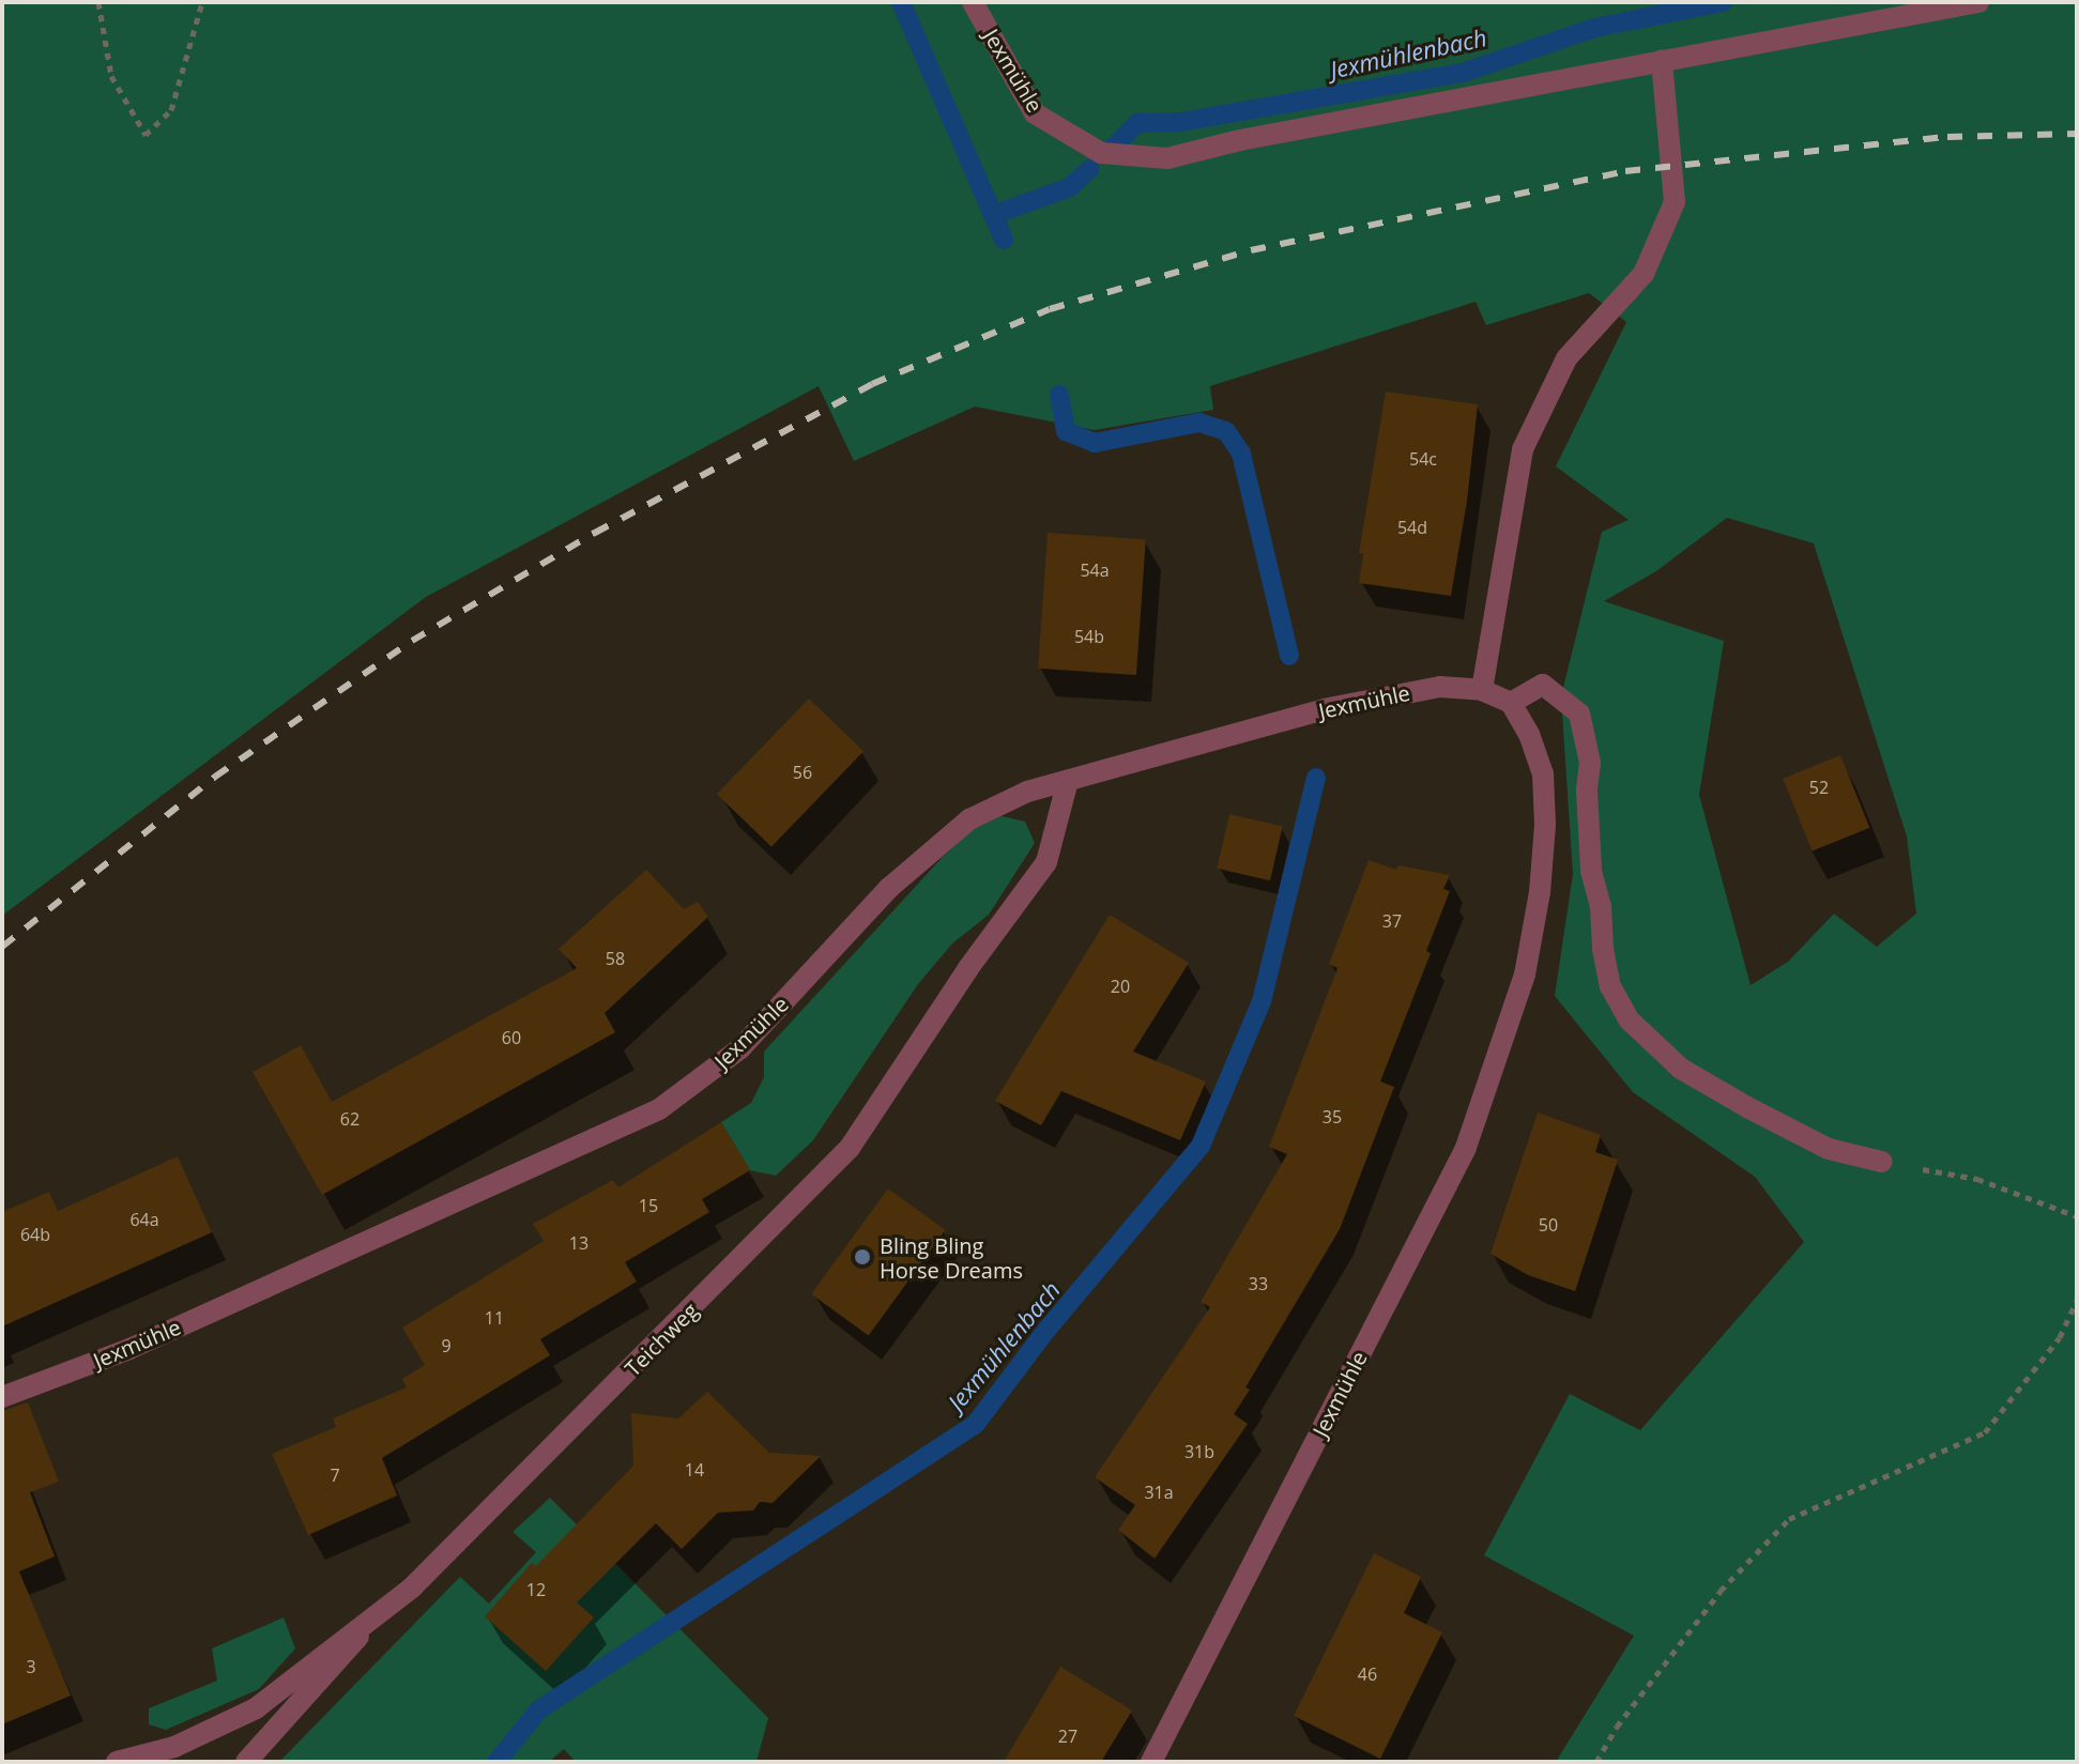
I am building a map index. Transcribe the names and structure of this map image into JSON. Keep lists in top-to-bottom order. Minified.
{"streets":{"street":["Jexmühle","Teichweg"]},"crossings":[["Jexmühle","Teichweg"]],"water":["Jexmühlenbach"],"places":["Bling Bling Horse Dreams"],"house_numbers":["54c","54d","54a","54b","56","52","37","58","20","60","35","62","15","64a","50","64b","13","33","11","9","31b","14","7","31a","12","3","46","27"]}
